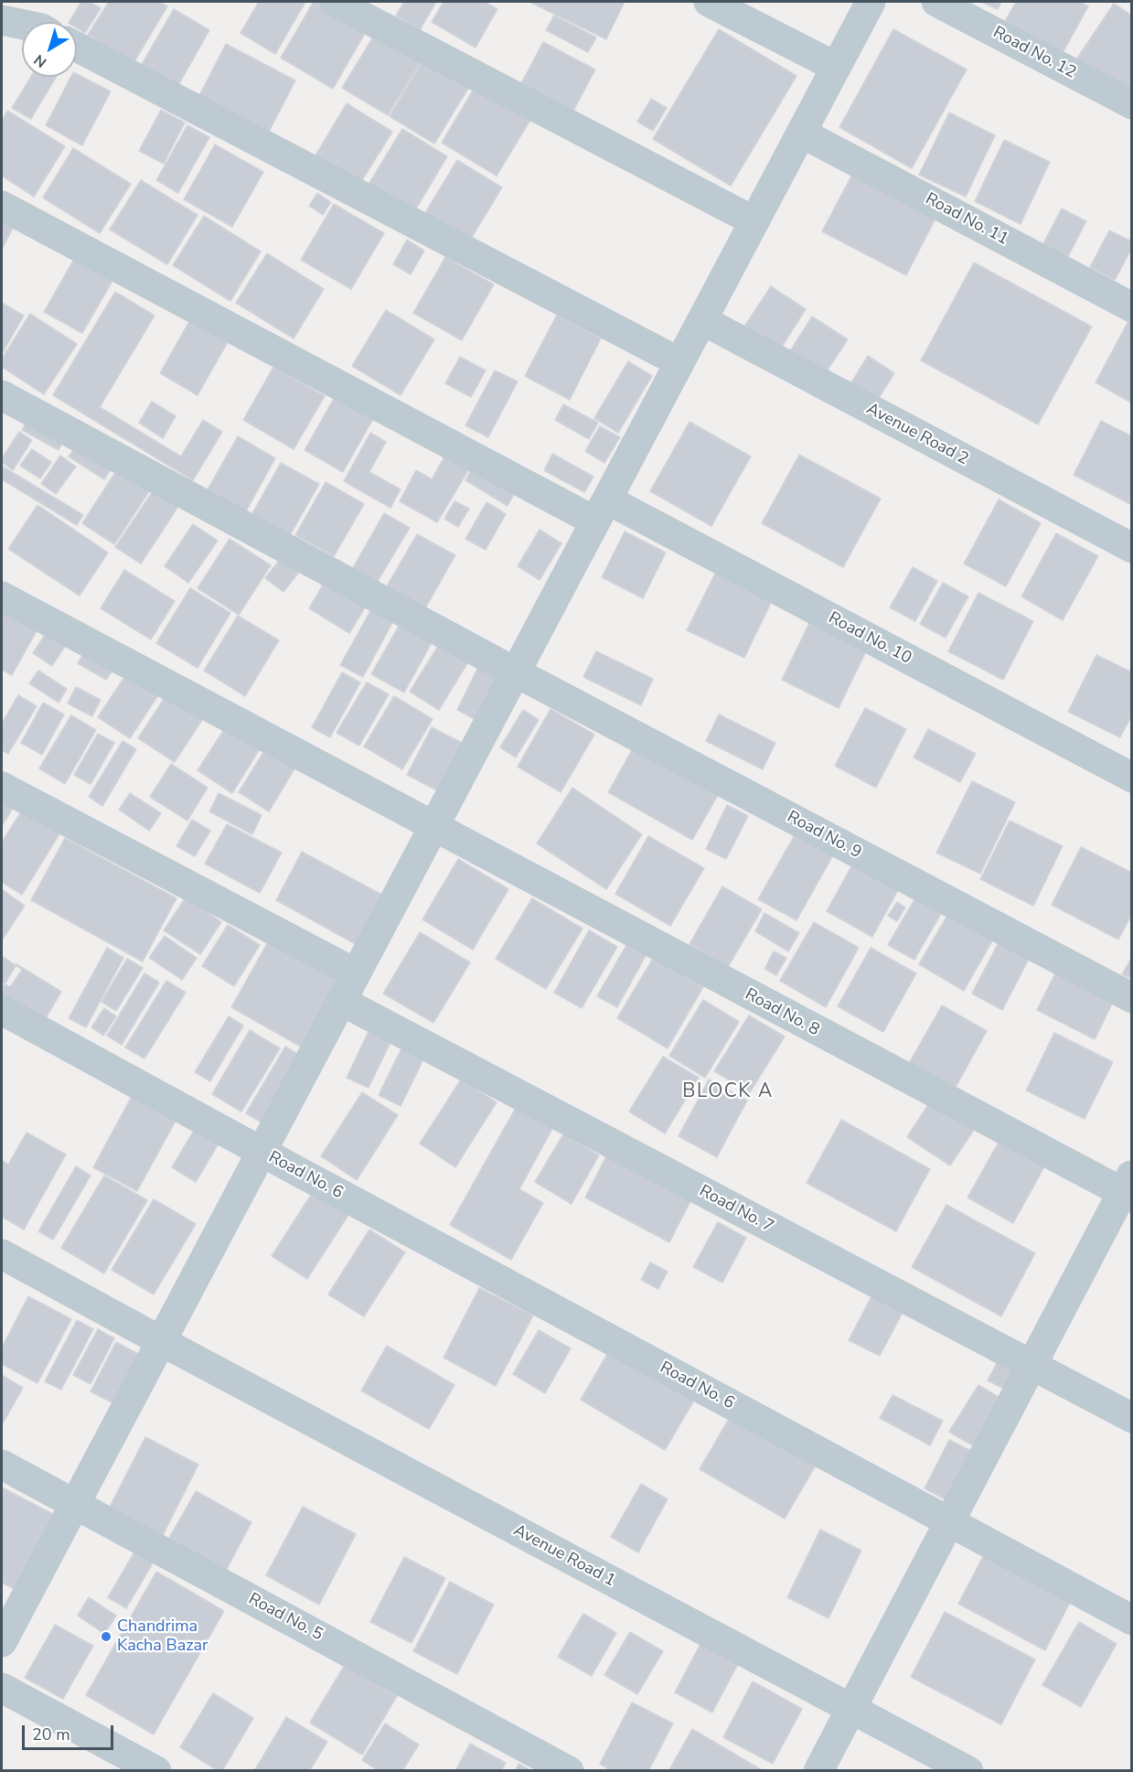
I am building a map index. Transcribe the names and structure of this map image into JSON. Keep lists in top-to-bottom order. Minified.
{"streets":{"street":["Road No. 12","Road No. 11","Avenue Road 2","Road No. 10","Road No. 9","Road No. 8","Road No. 6","Road No. 7","Avenue Road 1","Road No. 5"]},"districts":["BLOCK A"],"places":["Chandrima Kacha Bazar"],"scale_bar":"20 m","north":"bottom left"}
